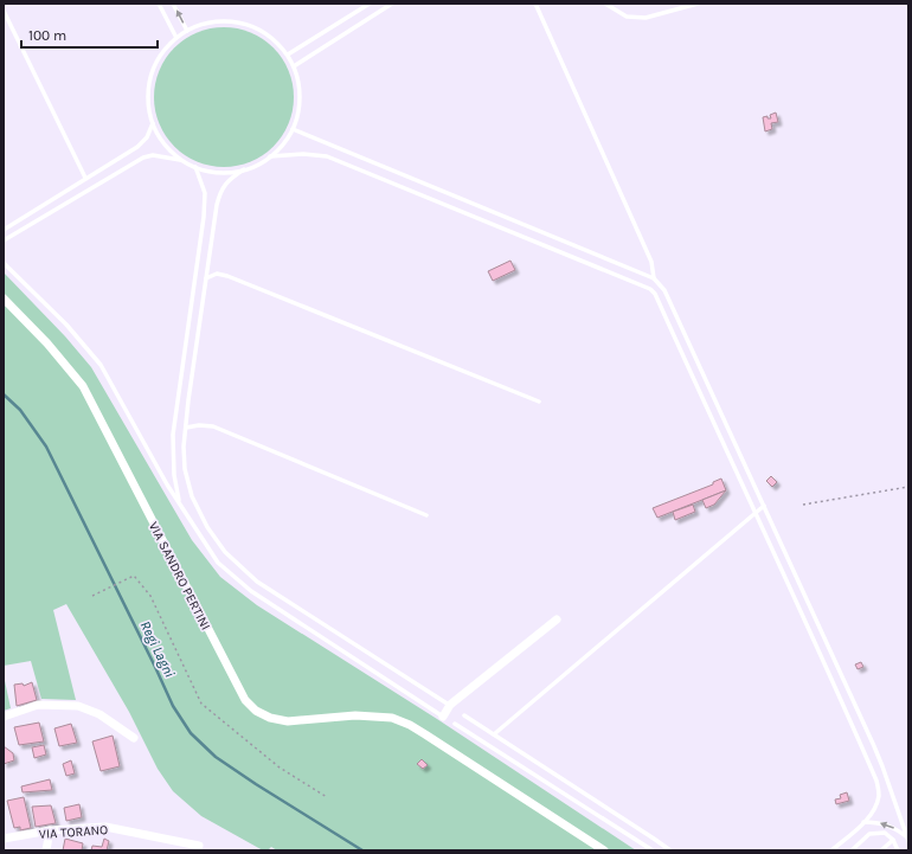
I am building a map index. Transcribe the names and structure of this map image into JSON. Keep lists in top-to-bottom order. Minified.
{"streets":{"street":["VIA SANDRO PERTINI","VIA TORANO"]},"water":["Regi Lagni"],"scale_bar":"100 m"}
